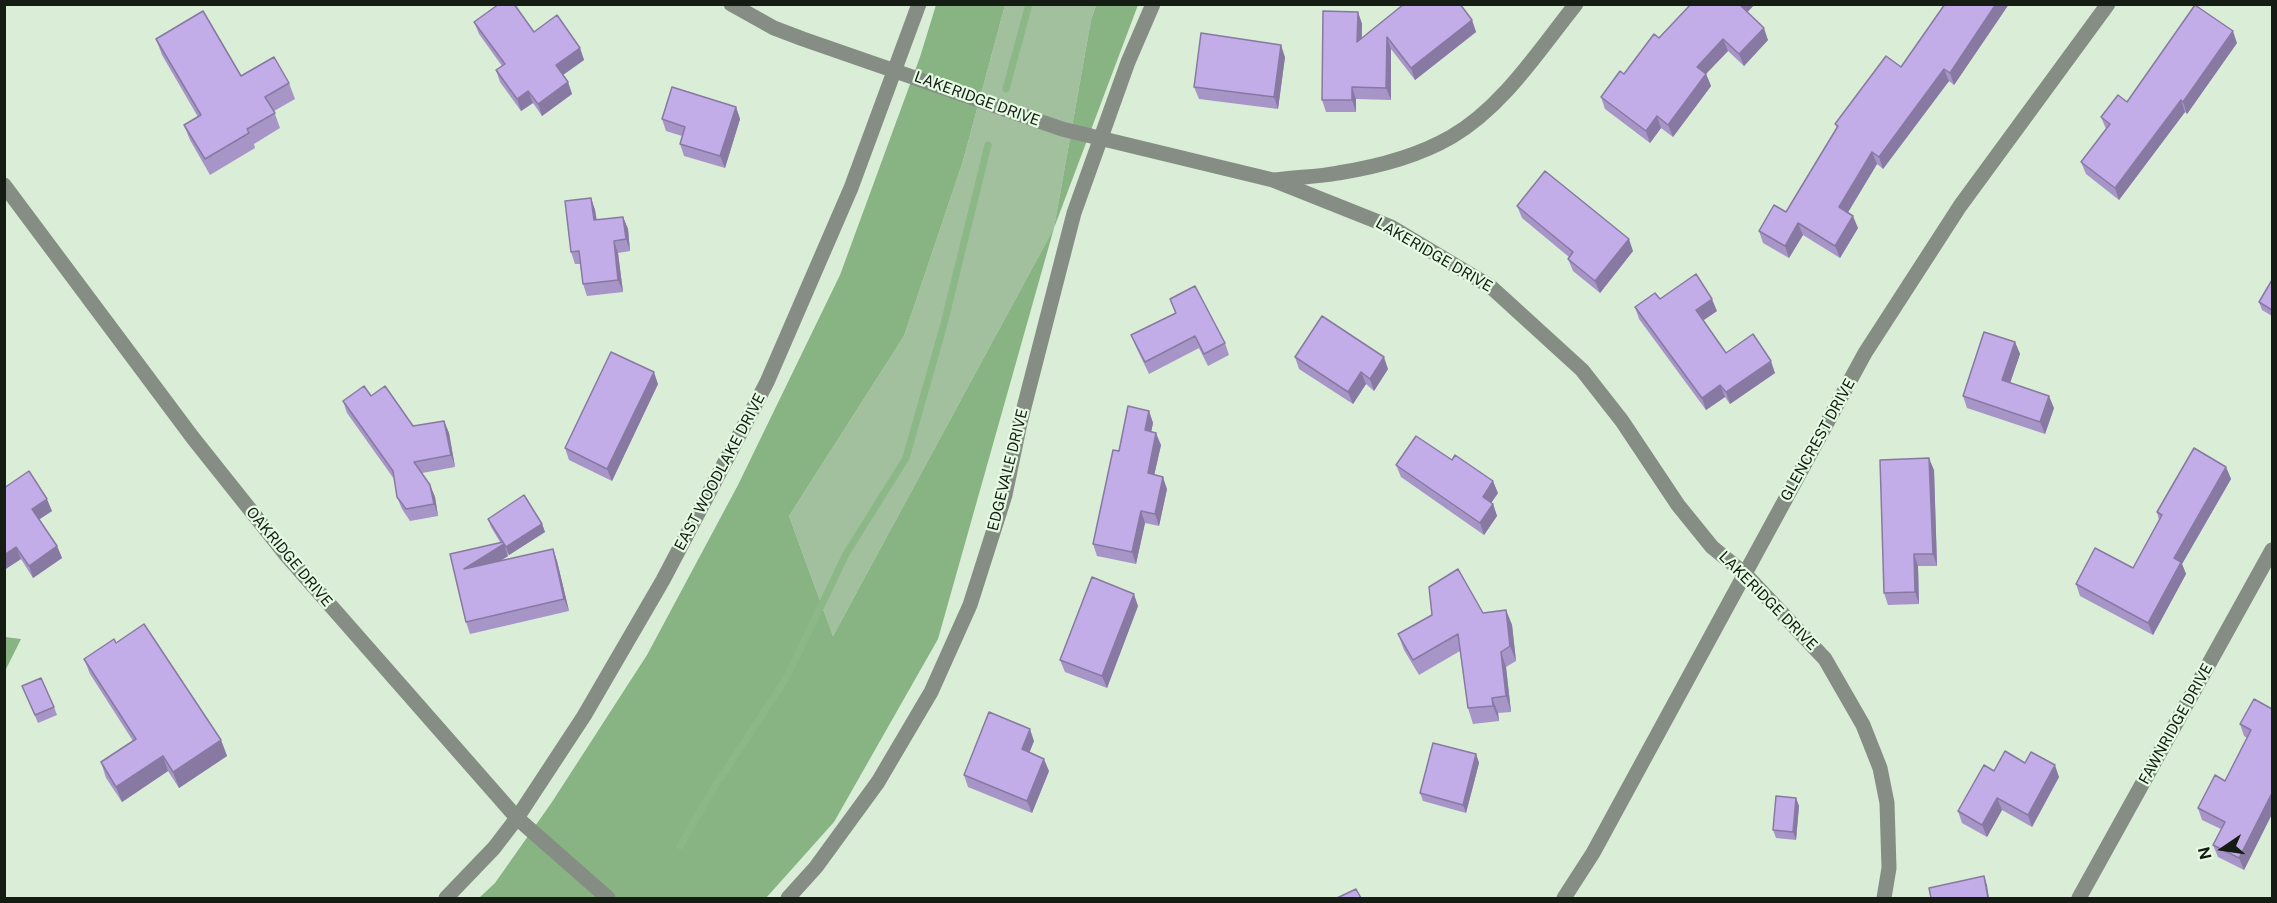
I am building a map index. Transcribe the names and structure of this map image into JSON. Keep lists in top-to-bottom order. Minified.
{"streets":{"street":["LAKERIDGE DRIVE","GLENCREST DRIVE","EDGEVALE DRIVE","EAST WOODLAKE DRIVE","OAKRIDGE DRIVE","FAWNRIDGE DRIVE"]},"crossings":[["LAKERIDGE DRIVE","GLENCREST DRIVE"],["LAKERIDGE DRIVE","EDGEVALE DRIVE"],["LAKERIDGE DRIVE","EAST WOODLAKE DRIVE"],["EAST WOODLAKE DRIVE","OAKRIDGE DRIVE"]],"north":"left"}
